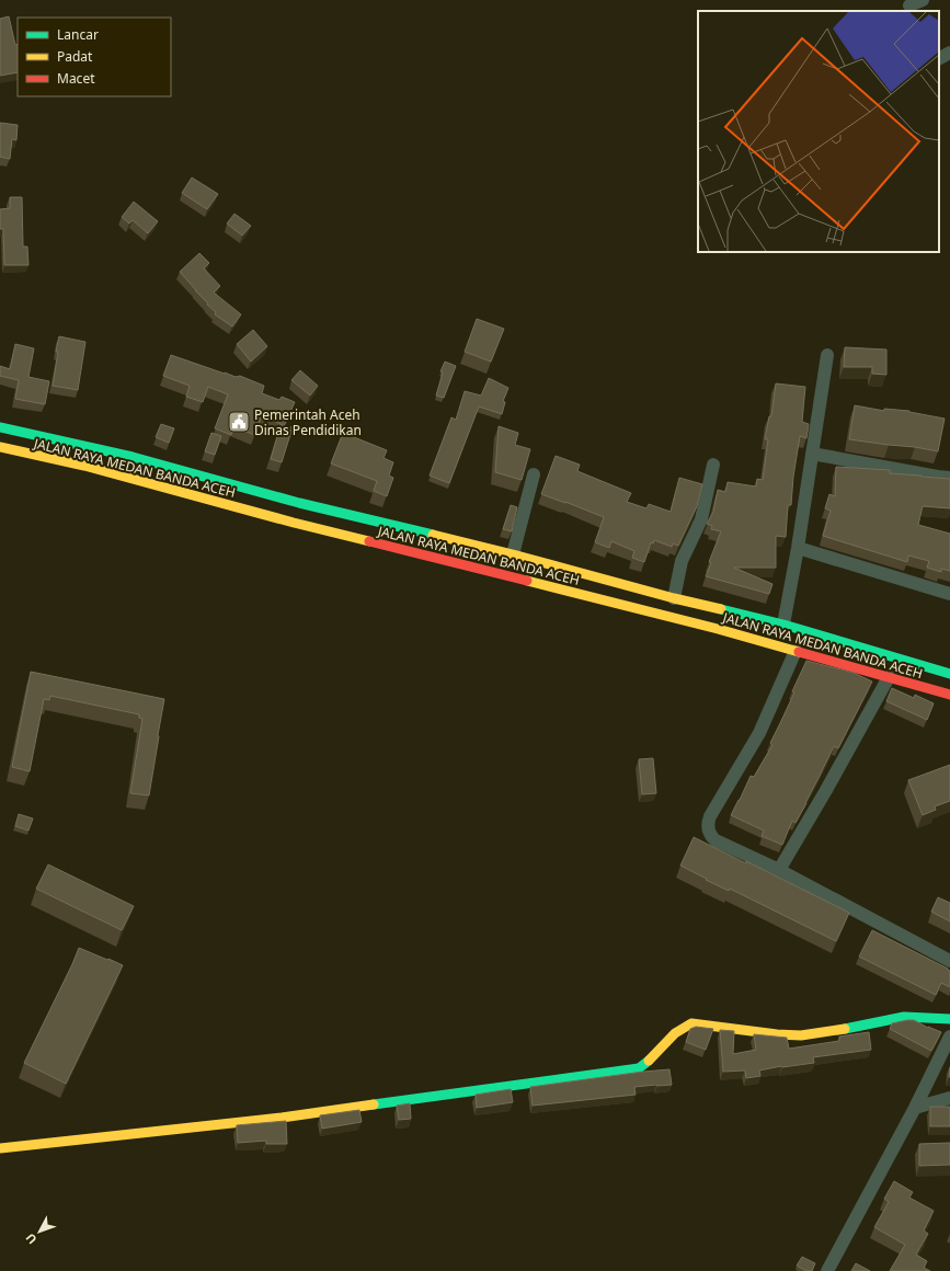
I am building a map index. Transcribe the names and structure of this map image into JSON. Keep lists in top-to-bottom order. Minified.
{"streets":{"main road":["JALAN RAYA MEDAN BANDA ACEH"]},"places":{"public building":["Pemerintah Aceh Dinas Pendidikan"]},"legend":["Lancar","Padat","Macet"],"north":"bottom left"}
